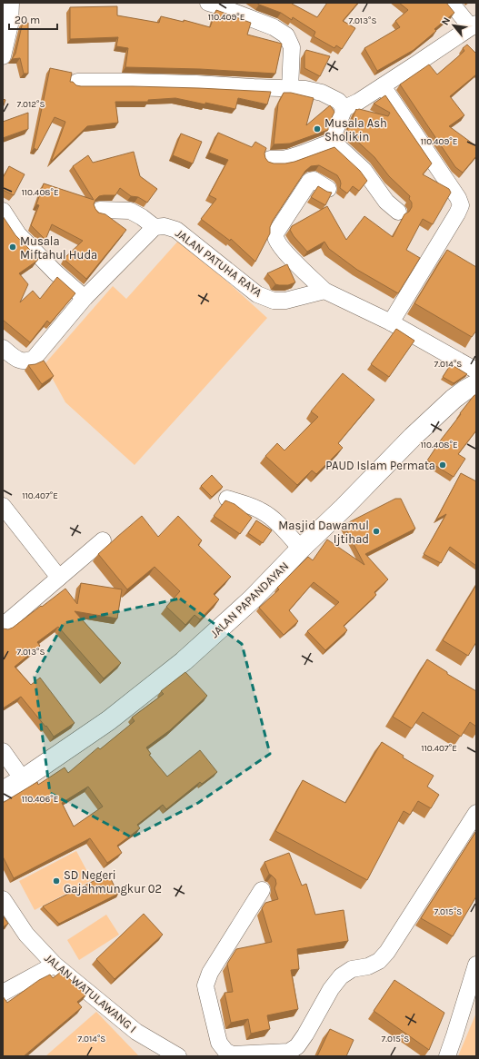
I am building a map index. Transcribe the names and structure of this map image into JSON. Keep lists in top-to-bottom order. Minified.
{"streets":{"main road":["JALAN PAPANDAYAN"],"street":["JALAN PATUHA RAYA","JALAN WATULAWANG I"]},"places":["Musala Ash Sholikin","Musala Miftahul Huda","PAUD Islam Permata","Masjid Dawamul Ijtihad","SD Negeri Gajahmungkur 02"],"scale_bar":"20 m","north":"top left","coordinates":["110.409°E","7.013°S","7.012°S","110.408°E","7.014°S","110.407°E","110.406°E","7.015°S"]}
